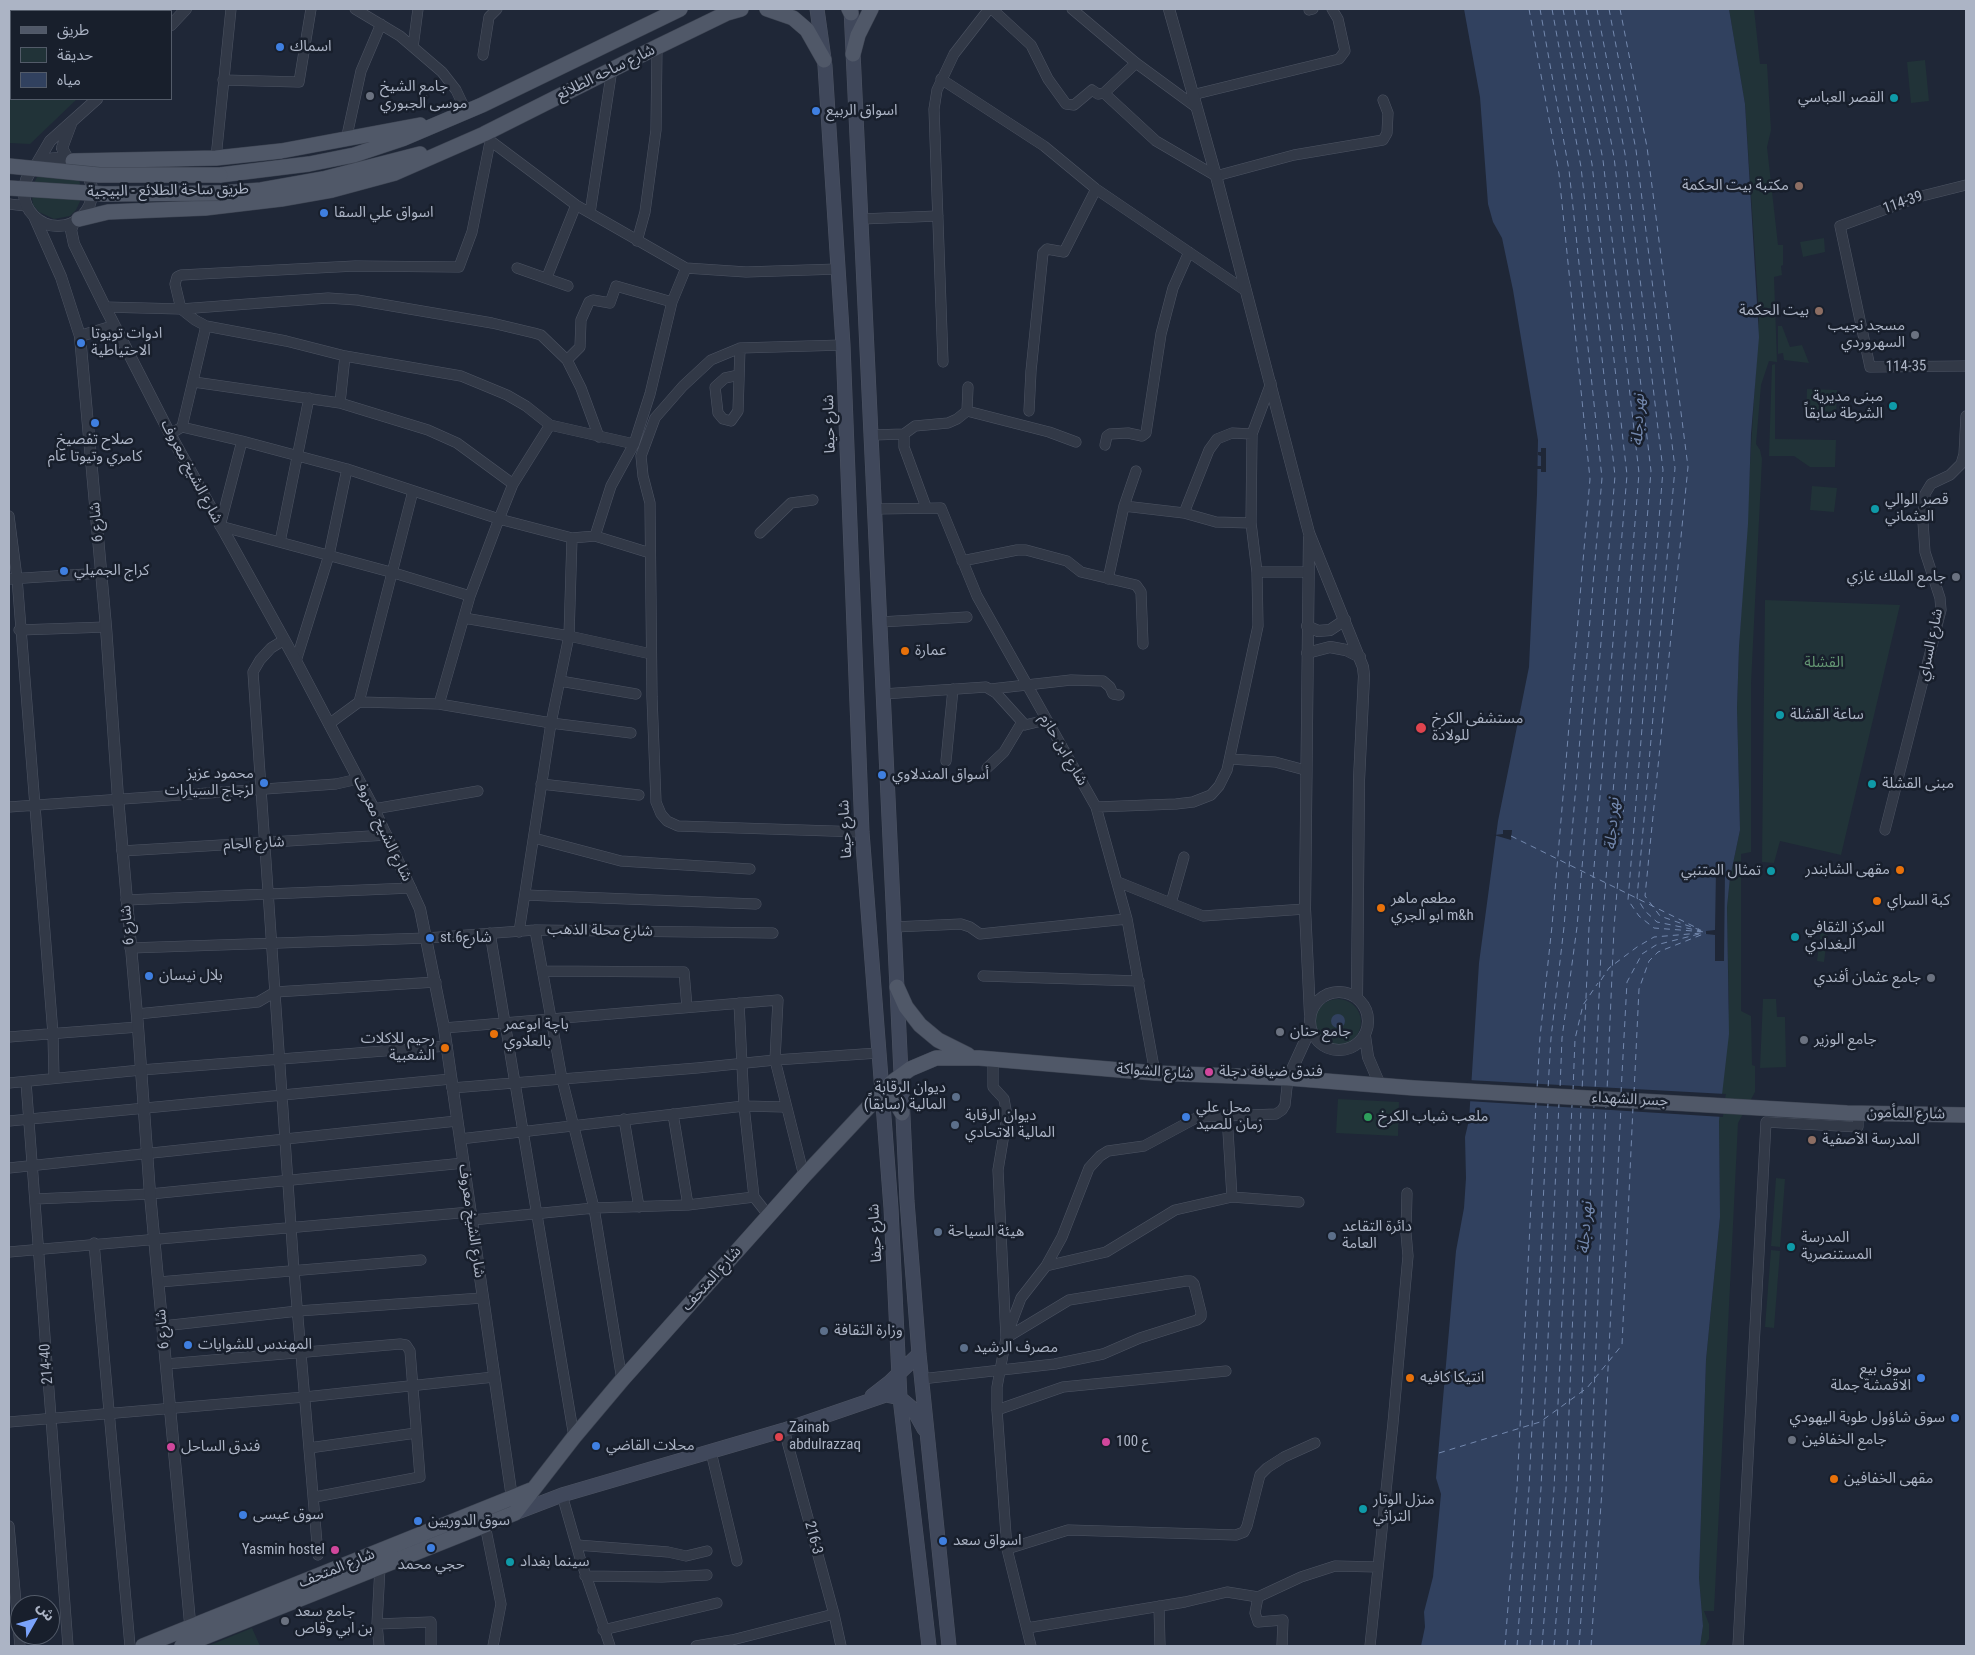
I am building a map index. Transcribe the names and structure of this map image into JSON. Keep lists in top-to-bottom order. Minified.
{"streets":{"main road":["شارع ساحه الطلائع","طريق ساحة الطلائع - البيجية","شارع حيفا","شارع الشواكة","جسر الشهداء","شارع المأمون","شارع المتحف"],"street":["114-39","114-35","شارع الشيخ معروف","شارع 6","شارع السراي","شارع ابن حازم","شارع الجام","شارع محلة الذهب","214-40","216-3"]},"crossings":[["شارع ساحه الطلائع","طريق ساحة الطلائع - البيجية"],["114-39","114-35"],["شارع حيفا","شارع المتحف"],["شارع الشيخ معروف","شارع 6"],["شارع الشيخ معروف","شارع الجام"],["شارع الشيخ معروف","شارع محلة الذهب"],["شارع الشيخ معروف","شارع المتحف"],["شارع 6","شارع الجام"],["شارع 6","شارع محلة الذهب"],["شارع 6","شارع المتحف"],["شارع ابن حازم","شارع الشواكة"],["شارع الشواكة","جسر الشهداء"],["شارع الشواكة","شارع المتحف"],["جسر الشهداء","شارع المأمون"],["شارع المتحف","216-3"]],"water":["نهر دجلة"],"parks":["القشلة"],"places":["اسماك","جامع الشيخ موسى الجبوري","القصر العباسي","اسواق الربيع","مكتبة بيت الحكمة","اسواق علي السقا","بيت الحكمة","مسجد نجيب السهروردي","ادوات تويوتا الاحتياطية","مبنى مديرية الشرطة سابقاً","صلاح تفصيخ كامري وتيوتا عام","قصر الوالي العثماني","كراج الجميلي","جامع الملك غازي","عمارة","ساعة القشلة","مستشفى الكرخ للولادة","أسواق المندلاوي","محمود عزيز لزجاج السيارات","مبنى القشلة","مقهى الشابندر","تمثال المتنبي","كبة السراي","مطعم ماهر ابو الجري m&h","المركز الثقافي البغدادي","st.شارع6","بلال نيسان","جامع عثمان أفندي","جامع حنان","باچة ابوعمر بالعلاوي","جامع الوزير","رحيم للاكلات الشعبية","فندق ضيافة دجلة","ديوان الرقابة المالية (سابقاً)","محل علي زمان للصيد","ملعب شباب الكرخ","ديوان الرقابة المالية الاتحادي","المدرسة الآصفية","هيئة السياحة","دائرة التقاعد العامة","المدرسة المستنصرية","وزارة الثقافة","المهندس للشوايات","مصرف الرشيد","انتيكا كافيه","سوق بيع الاقمشة جملة","سوق شاؤول طوبة اليهودي","Zainab abdulrazzaq","جامع الخفافين","100 ع","محلات القاضي","فندق الساحل","مقهى الخفافين","منزل الوتار التراثي","سوق عيسى","سوق الدوريين","اسواق سعد","حجي محمد","Yasmin hostel","سينما بغداد","جامع سعد بن ابي وقاص"],"legend":["طريق","حديقة","مياه"],"north":"top right"}
